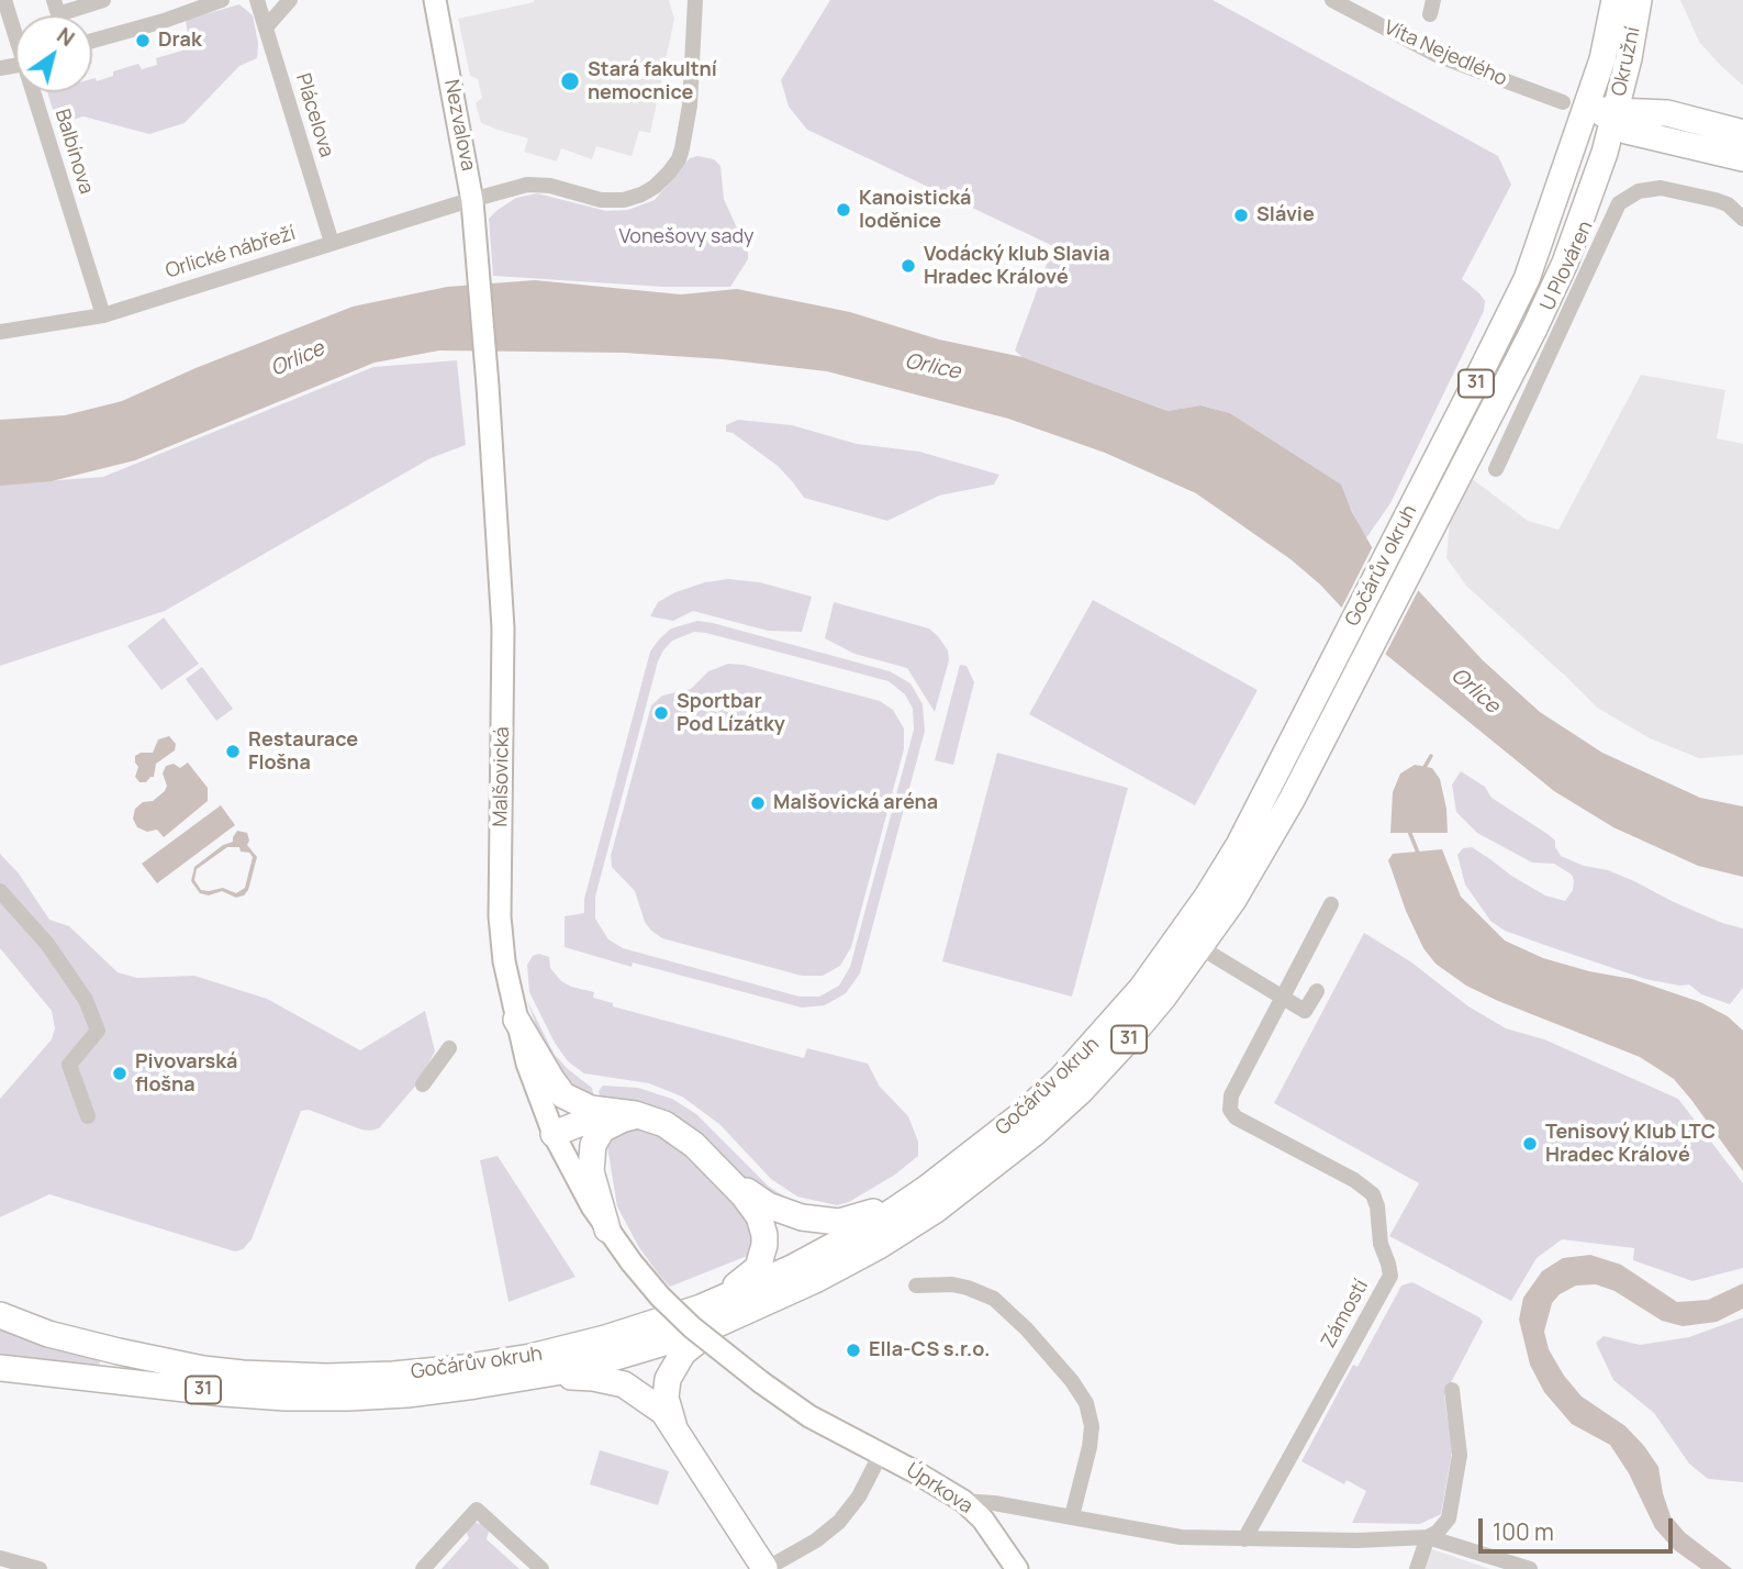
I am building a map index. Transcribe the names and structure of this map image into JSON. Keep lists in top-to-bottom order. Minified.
{"streets":{"main road":["Okružní","31","Gočárův okruh"],"street":["Víta Nejedlého","Plácelova","Nezvalova","Balbínova","Orlické nábřeží","U Plováren","Malšovická","Zámostí","Úprkova"]},"crossings":[["Okružní","Gočárův okruh"],["Plácelova","Orlické nábřeží"],["Nezvalova","Orlické nábřeží"],["Nezvalova","Malšovická"],["Balbínova","Orlické nábřeží"],["Malšovická","Úprkova"]],"water":["Orlice"],"parks":["Vonešovy sady"],"places":["Drak","Stará fakultní nemocnice","Kanoistická loděnice","Slávie","Vodácký klub Slavia Hradec Králové","Sportbar Pod Lízátky","Restaurace Flošna","Malšovická aréna","Pivovarská flošna","Tenisový Klub LTC Hradec Králové","Ella-CS s.r.o."],"scale_bar":"100 m","north":"top right"}
